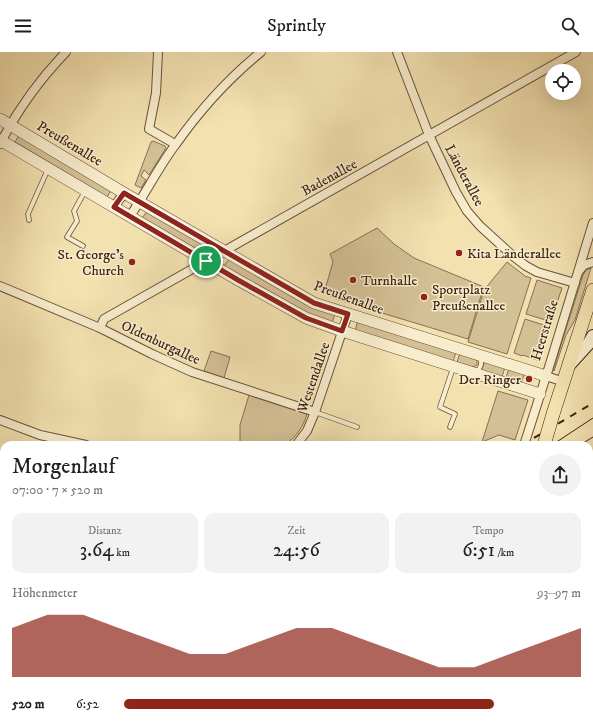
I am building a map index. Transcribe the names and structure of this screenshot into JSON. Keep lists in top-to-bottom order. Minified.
{"streets":{"street":["Preußenallee","Länderallee","Badenallee","Heerstraße","Oldenburgallee","Westendallee"]},"crossings":[["Preußenallee","Badenallee"],["Preußenallee","Heerstraße"],["Preußenallee","Westendallee"],["Länderallee","Badenallee"],["Länderallee","Heerstraße"],["Badenallee","Oldenburgallee"],["Oldenburgallee","Westendallee"]],"places":["Kita Länderallee","St. George’s Church","Turnhalle","Sportplatz Preußenallee","Der Ringer"],"page":{"header":"Sprintly","heading":["Morgenlauf","07:00 · 7 × 520 m"],"stats":[["Distanz","3.64 km"],["Zeit","24:56"],["Tempo","6:51 /km"]],"chart":["Höhenmeter","93–97 m"],"list":[{"name":"520 m","note":"6:52"}]}}
